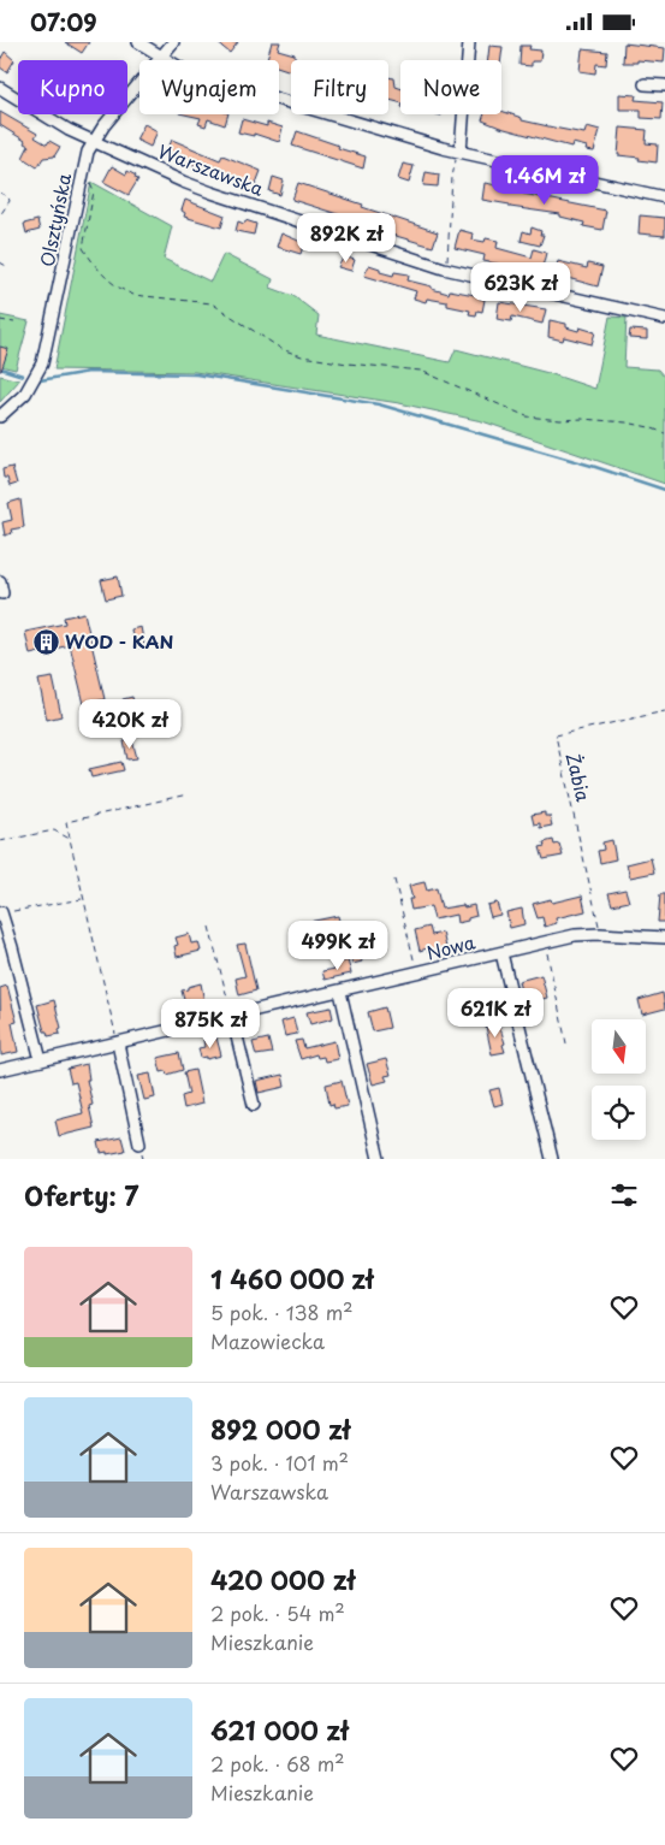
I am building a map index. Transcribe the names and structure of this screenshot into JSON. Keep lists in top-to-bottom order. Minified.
{"streets":{"street":["Warszawska","Olsztyńska","Nowa"],"path":["Żabia"]},"crossings":[["Warszawska","Olsztyńska"],["Żabia","Nowa"]],"places":{"building":["WOD - KAN"]},"north":"bottom","page":{"status":"07:09","chip":["Kupno","Wynajem","Filtry","Nowe"],"price":["1.46M zł","892K zł","623K zł","420K zł","499K zł","621K zł","875K zł"],"heading":"Oferty: 7","list":[{"name":"1 460 000 zł","note":"5 pok. · 138 m² · Mazowiecka"},{"name":"892 000 zł","note":"3 pok. · 101 m² · Warszawska"},{"name":"420 000 zł","note":"2 pok. · 54 m² · Mieszkanie"},{"name":"621 000 zł","note":"2 pok. · 68 m² · Mieszkanie"}]}}
